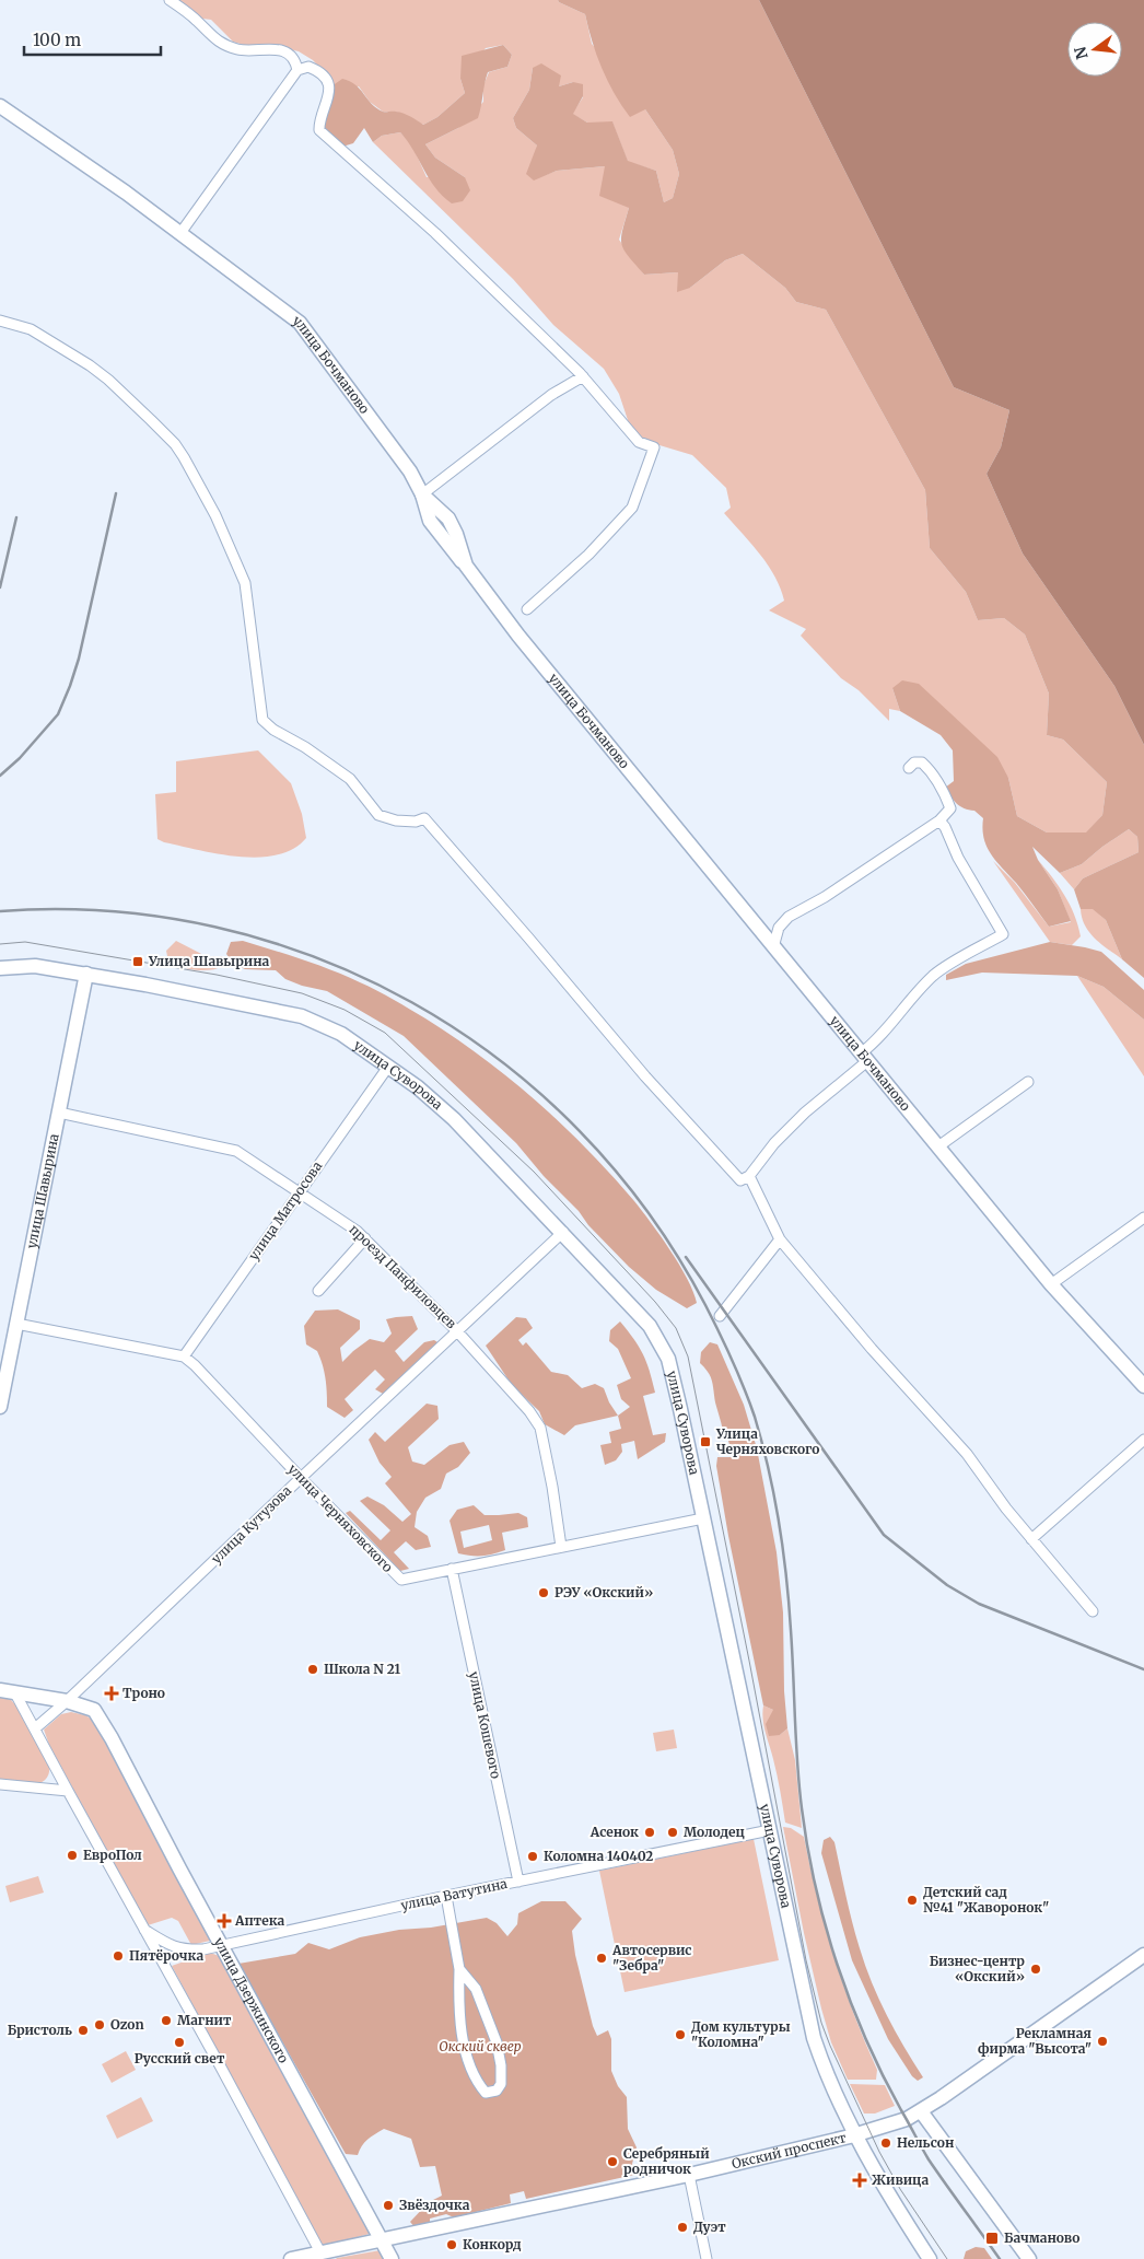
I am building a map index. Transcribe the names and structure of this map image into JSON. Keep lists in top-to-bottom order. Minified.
{"streets":{"street":["улица Бочманово","улица Суворова","улица Шавырина","улица Матросова","проезд Панфиловцев","улица Черняховского","улица Кутузова","улица Кошевого","улица Ватутина","улица Дзержинского","Окский проспект"]},"crossings":[["улица Суворова","улица Шавырина"],["улица Суворова","улица Матросова"],["улица Суворова","улица Черняховского"],["улица Суворова","улица Кутузова"],["улица Суворова","улица Ватутина"],["улица Суворова","Окский проспект"],["улица Шавырина","проезд Панфиловцев"],["улица Матросова","проезд Панфиловцев"],["улица Матросова","улица Черняховского"],["проезд Панфиловцев","улица Черняховского"],["проезд Панфиловцев","улица Кутузова"],["улица Черняховского","улица Кутузова"],["улица Черняховского","улица Кошевого"],["улица Кутузова","улица Дзержинского"],["улица Кошевого","улица Ватутина"],["улица Ватутина","улица Дзержинского"],["улица Дзержинского","Окский проспект"]],"parks":["Окский сквер"],"places":{"transit":["Улица Шавырина","Улица Черняховского","Бачманово"],"other":["РЭУ «Окский»","Школа N 21","Асенок","Молодец","ЕвроПол","Коломна 140402","Детский сад №41 \"Жаворонок\"","Пятёрочка","Автосервис \"Зебра\"","Бизнес-центр «Окский»","Магнит","Ozon","Бристоль","Дом культуры \"Коломна\"","Рекламная фирма \"Высота\"","Русский свет","Нельсон","Серебряный родничок","Звёздочка","Дуэт","Конкорд"],"health":["Троно","Аптека","Живица"]},"scale_bar":"100 m","north":"left"}
